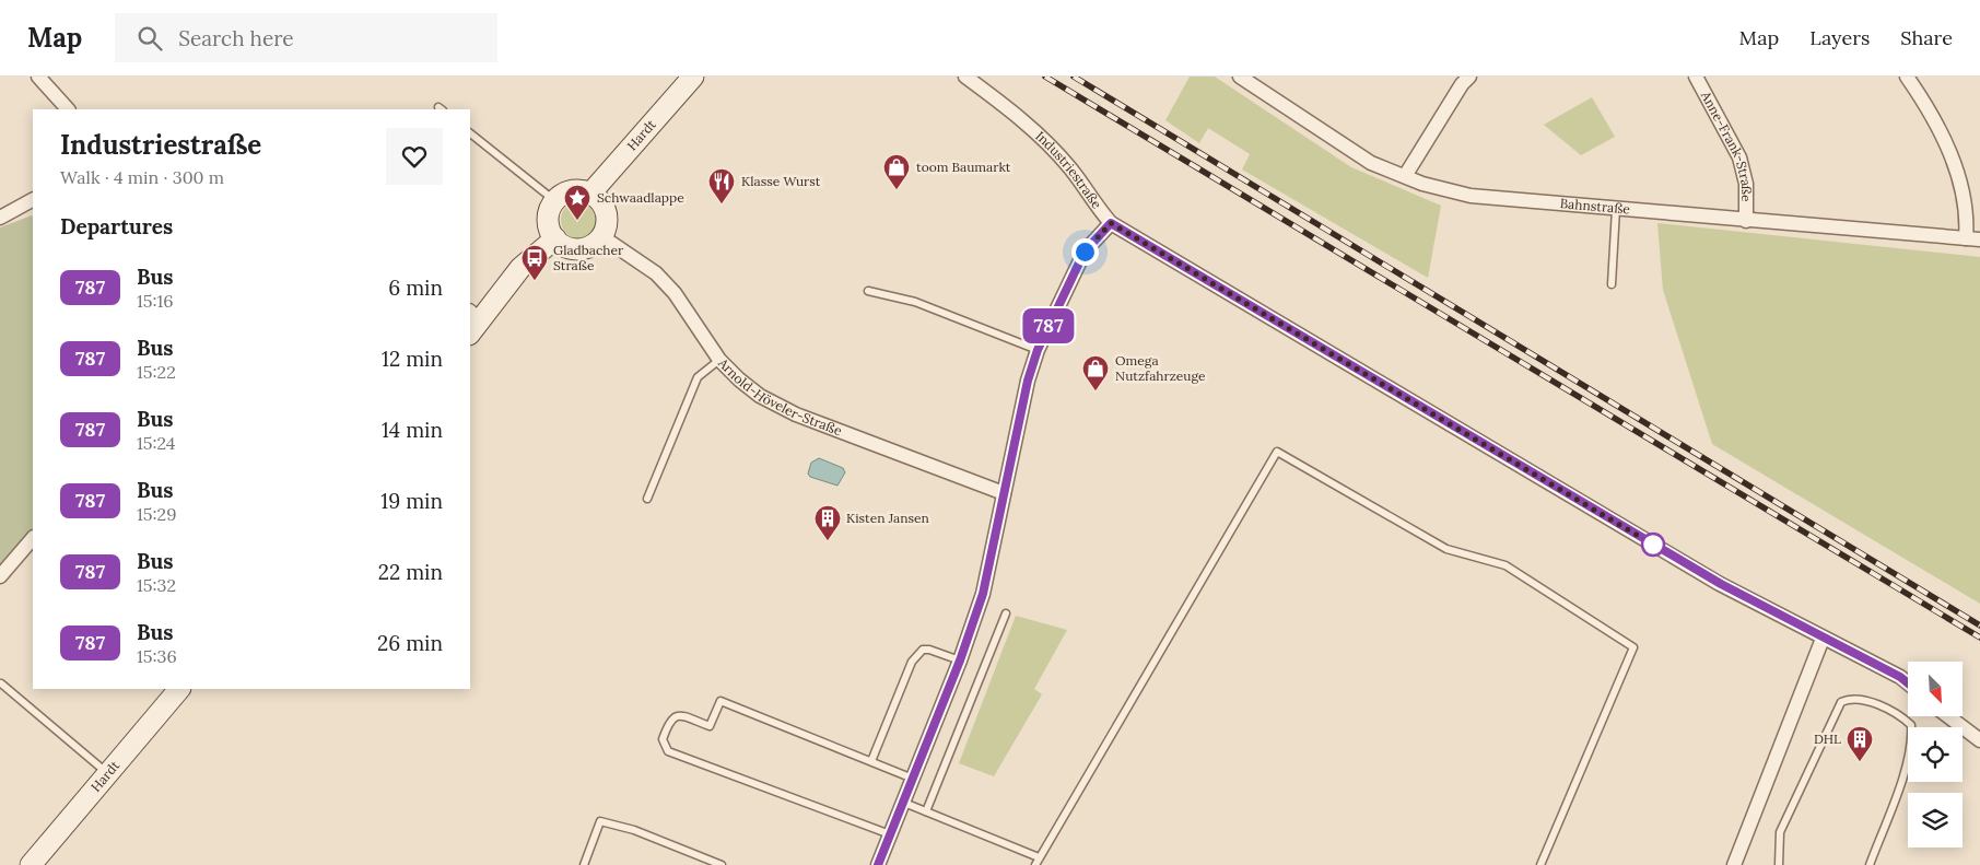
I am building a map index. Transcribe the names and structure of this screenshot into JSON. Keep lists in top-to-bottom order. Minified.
{"streets":{"main road":["Hardt"],"street":["Anne-Frank-Straße","Industriestraße","Bahnstraße","Arnold-Höveler-Straße"]},"crossings":[["Hardt","Arnold-Höveler-Straße"],["Anne-Frank-Straße","Bahnstraße"]],"places":{"shop":["toom Baumarkt","Omega Nutzfahrzeuge"],"restaurant":["Klasse Wurst"],"place":["Schwaadlappe"],"bus stop":["Gladbacher Straße"],"building":["Kisten Jansen","DHL"]},"lines":["bus line 787"],"north":"bottom right","page":{"header":"Map","search":"Search here","nav":["Map","Layers","Share"],"on_map":"787","heading":[["Industriestraße","Walk · 4 min · 300 m"],"Departures"],"list":[{"mark":"787","name":"Bus","note":"15:16","value":"6 min"},{"mark":"787","name":"Bus","note":"15:22","value":"12 min"},{"mark":"787","name":"Bus","note":"15:24","value":"14 min"},{"mark":"787","name":"Bus","note":"15:29","value":"19 min"},{"mark":"787","name":"Bus","note":"15:32","value":"22 min"},{"mark":"787","name":"Bus","note":"15:36","value":"26 min"}]}}
